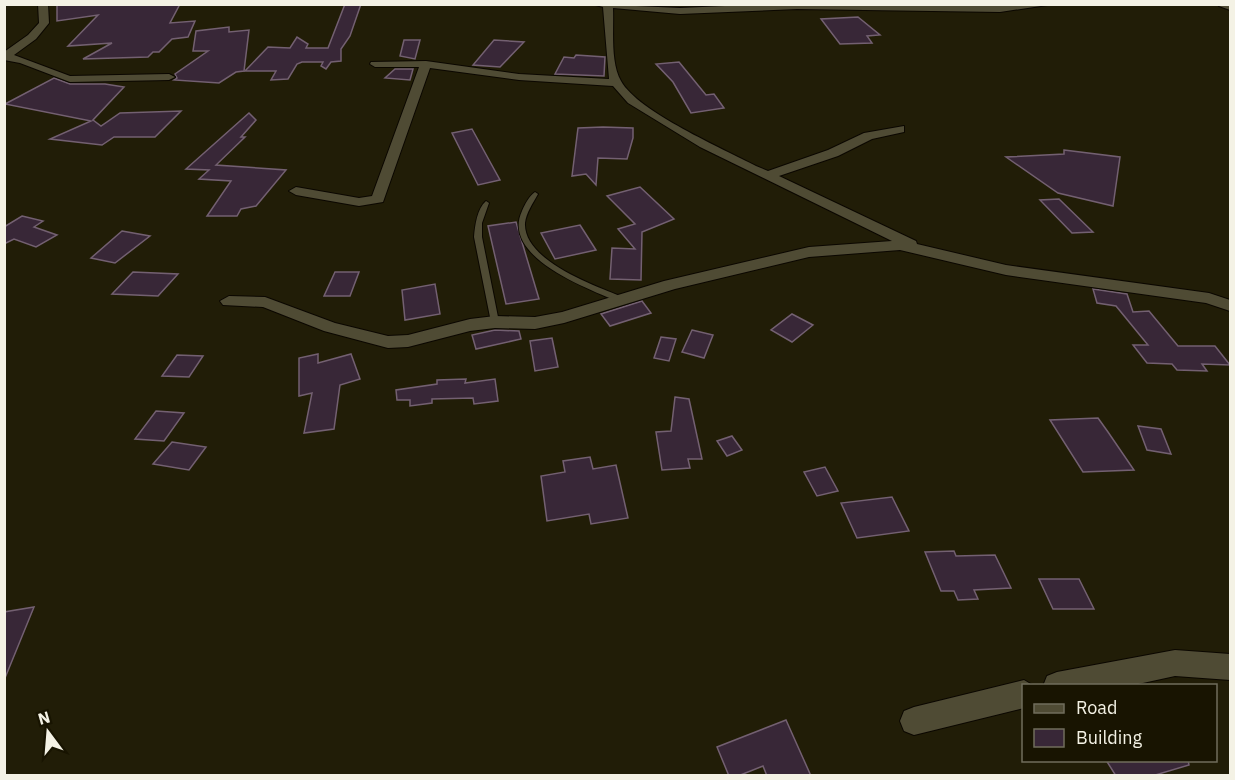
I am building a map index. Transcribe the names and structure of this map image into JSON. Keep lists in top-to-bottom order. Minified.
{"legend":["Road","Building"],"north":"top"}
